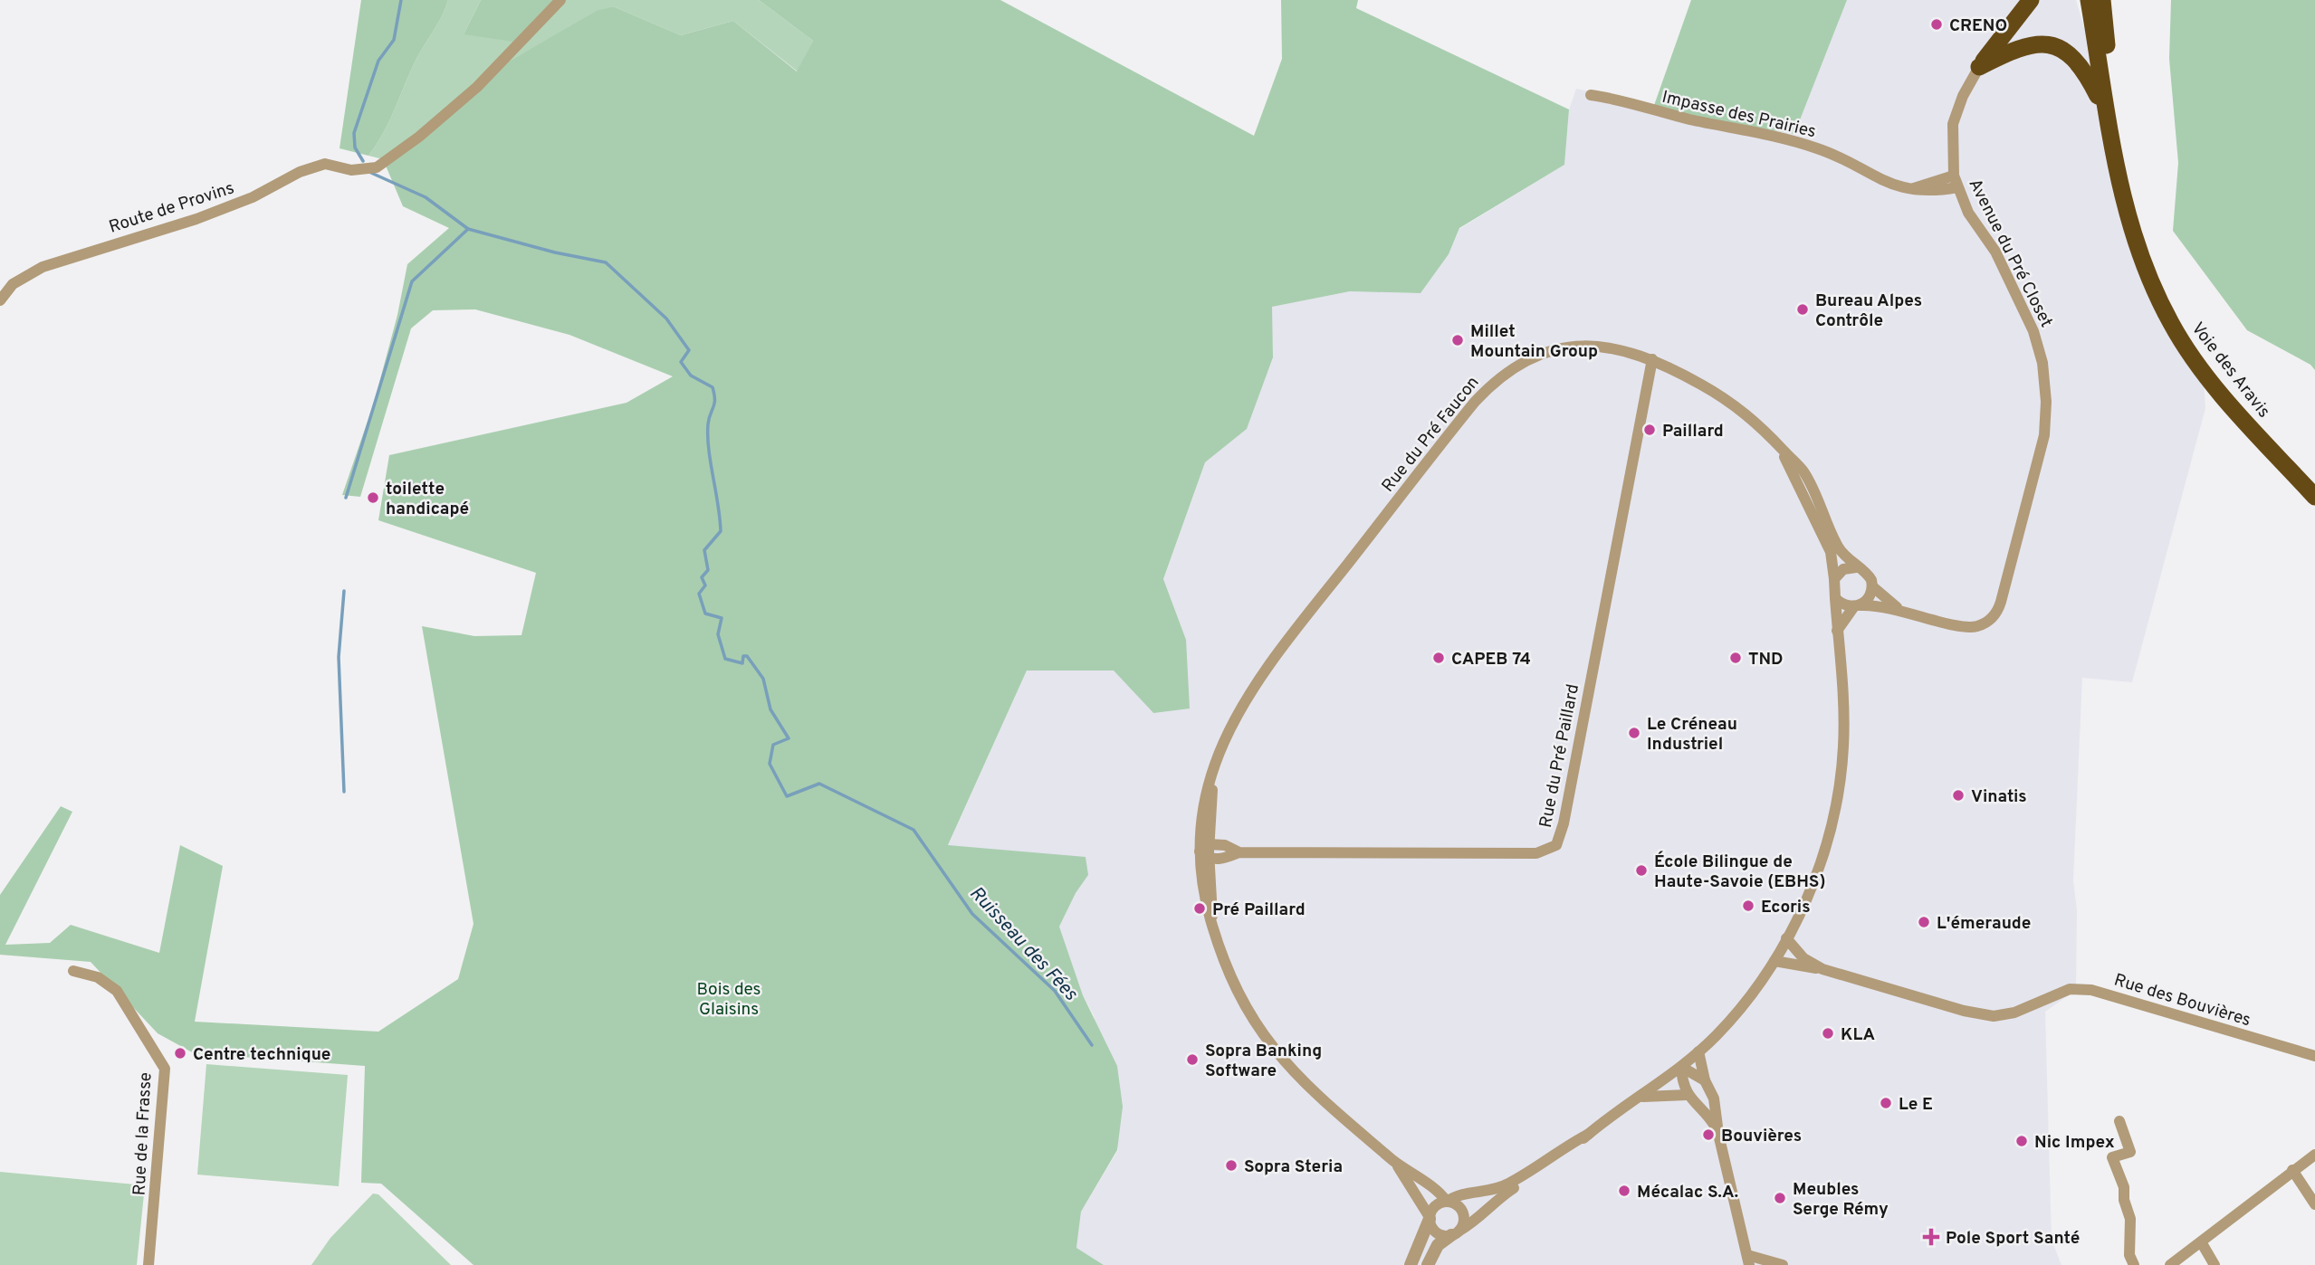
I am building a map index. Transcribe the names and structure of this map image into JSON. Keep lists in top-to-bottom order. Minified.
{"streets":{"highway":["Voie des Aravis"],"street":["Impasse des Prairies","Route de Provins","Avenue du Pré Closet","Rue du Pré Faucon","Rue du Pré Paillard","Rue des Bouvières","Rue de la Frasse"]},"crossings":[["Impasse des Prairies","Avenue du Pré Closet"],["Avenue du Pré Closet","Rue du Pré Faucon"],["Rue du Pré Faucon","Rue du Pré Paillard"]],"water":["Ruisseau des Fées"],"parks":["Bois des Glaisins"],"places":{"other":["CRENO","Bureau Alpes Contrôle","Millet Mountain Group","Paillard","toilette handicapé","CAPEB 74","TND","Le Créneau Industriel","Vinatis","École Bilingue de Haute-Savoie (EBHS)","Ecoris","Pré Paillard","L'émeraude","KLA","Centre technique","Sopra Banking Software","Le E","Bouvières","Nic Impex","Sopra Steria","Mécalac S.A.","Meubles Serge Rémy"],"health":["Pole Sport Santé"]}}
